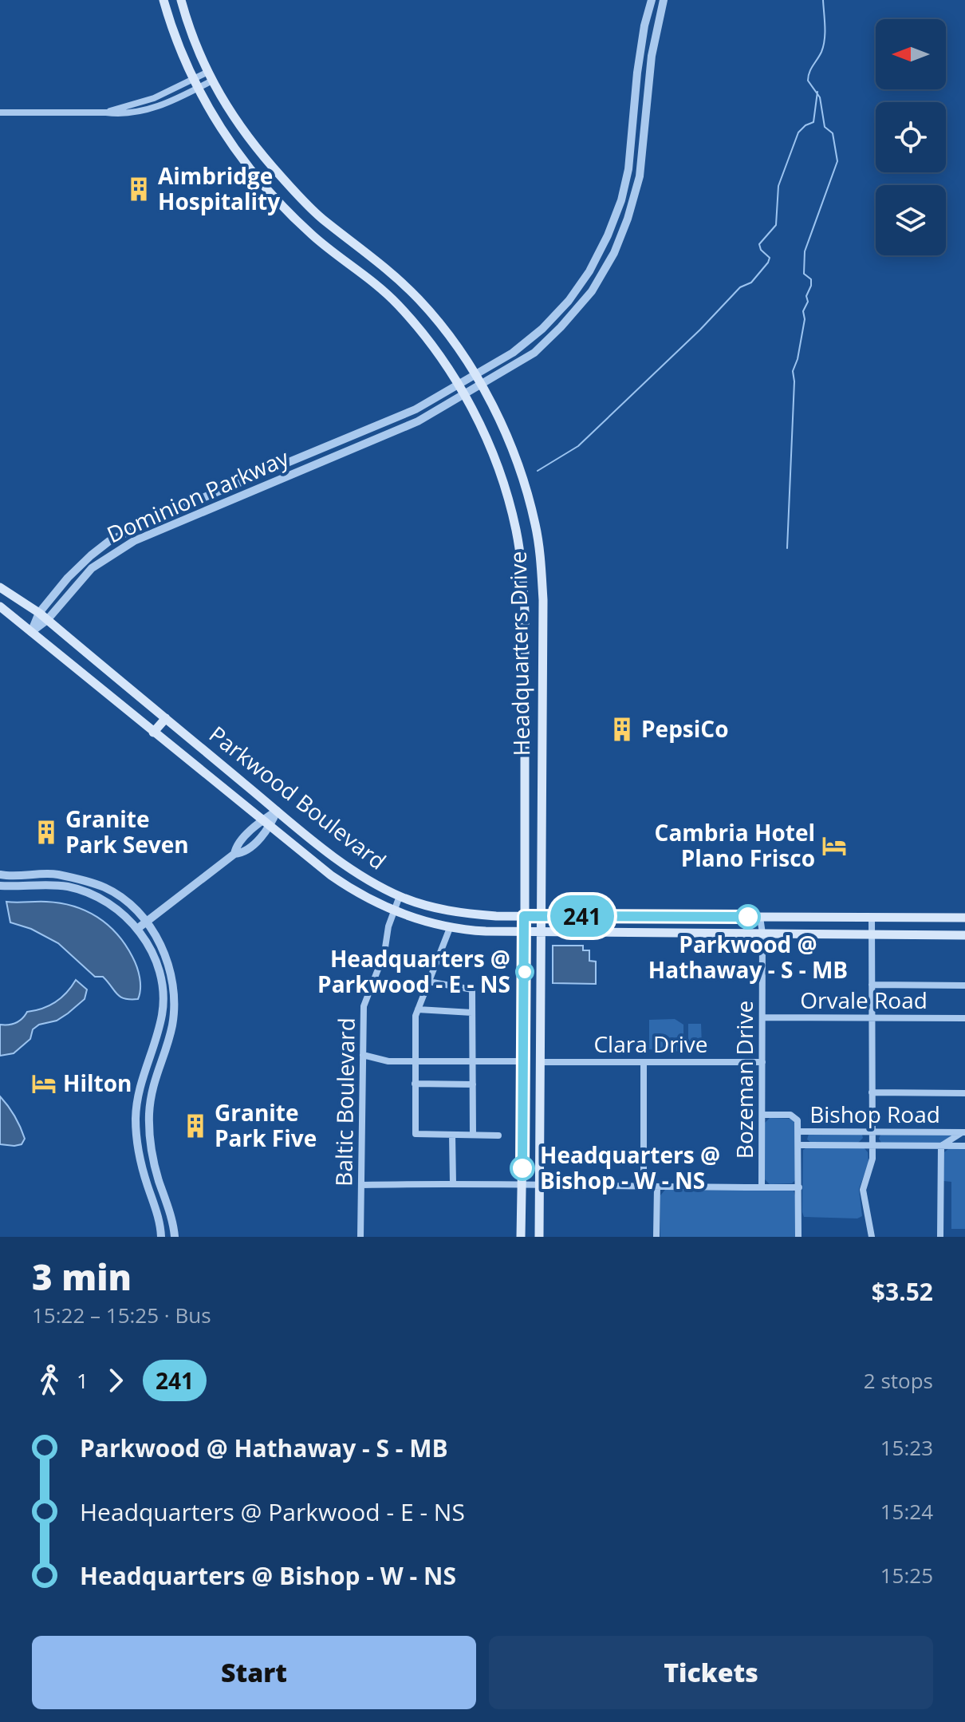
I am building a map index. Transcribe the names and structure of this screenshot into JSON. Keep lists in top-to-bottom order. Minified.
{"streets":{"main road":["Headquarters Drive","Parkwood Boulevard"],"street":["Dominion Parkway","Orvale Road","Clara Drive","Bozeman Drive","Baltic Boulevard","Bishop Road"]},"crossings":[["Dominion Parkway","Headquarters Drive"],["Dominion Parkway","Parkwood Boulevard"],["Headquarters Drive","Parkwood Boulevard"],["Headquarters Drive","Clara Drive"],["Parkwood Boulevard","Bozeman Drive"],["Parkwood Boulevard","Baltic Boulevard"],["Orvale Road","Bozeman Drive"],["Clara Drive","Bozeman Drive"]],"places":{"building":["Aimbridge Hospitality","PepsiCo","Granite Park Seven","Granite Park Five"],"hotel":["Cambria Hotel Plano Frisco","Hilton"],"other":["Parkwood @ Hathaway - S - MB","Headquarters @ Parkwood - E - NS","Headquarters @ Bishop - W - NS"]},"lines":["bus line 241"],"north":"left","page":{"on_map":"241","heading":["3 min","15:22 – 15:25 · Bus","$3.52"],"legs":["1","241","2 stops"],"list":[{"name":"Parkwood @ Hathaway - S - MB","value":"15:23"},{"name":"Headquarters @ Parkwood - E - NS","value":"15:24"},{"name":"Headquarters @ Bishop - W - NS","value":"15:25"}],"buttons":["Start","Tickets"]}}
